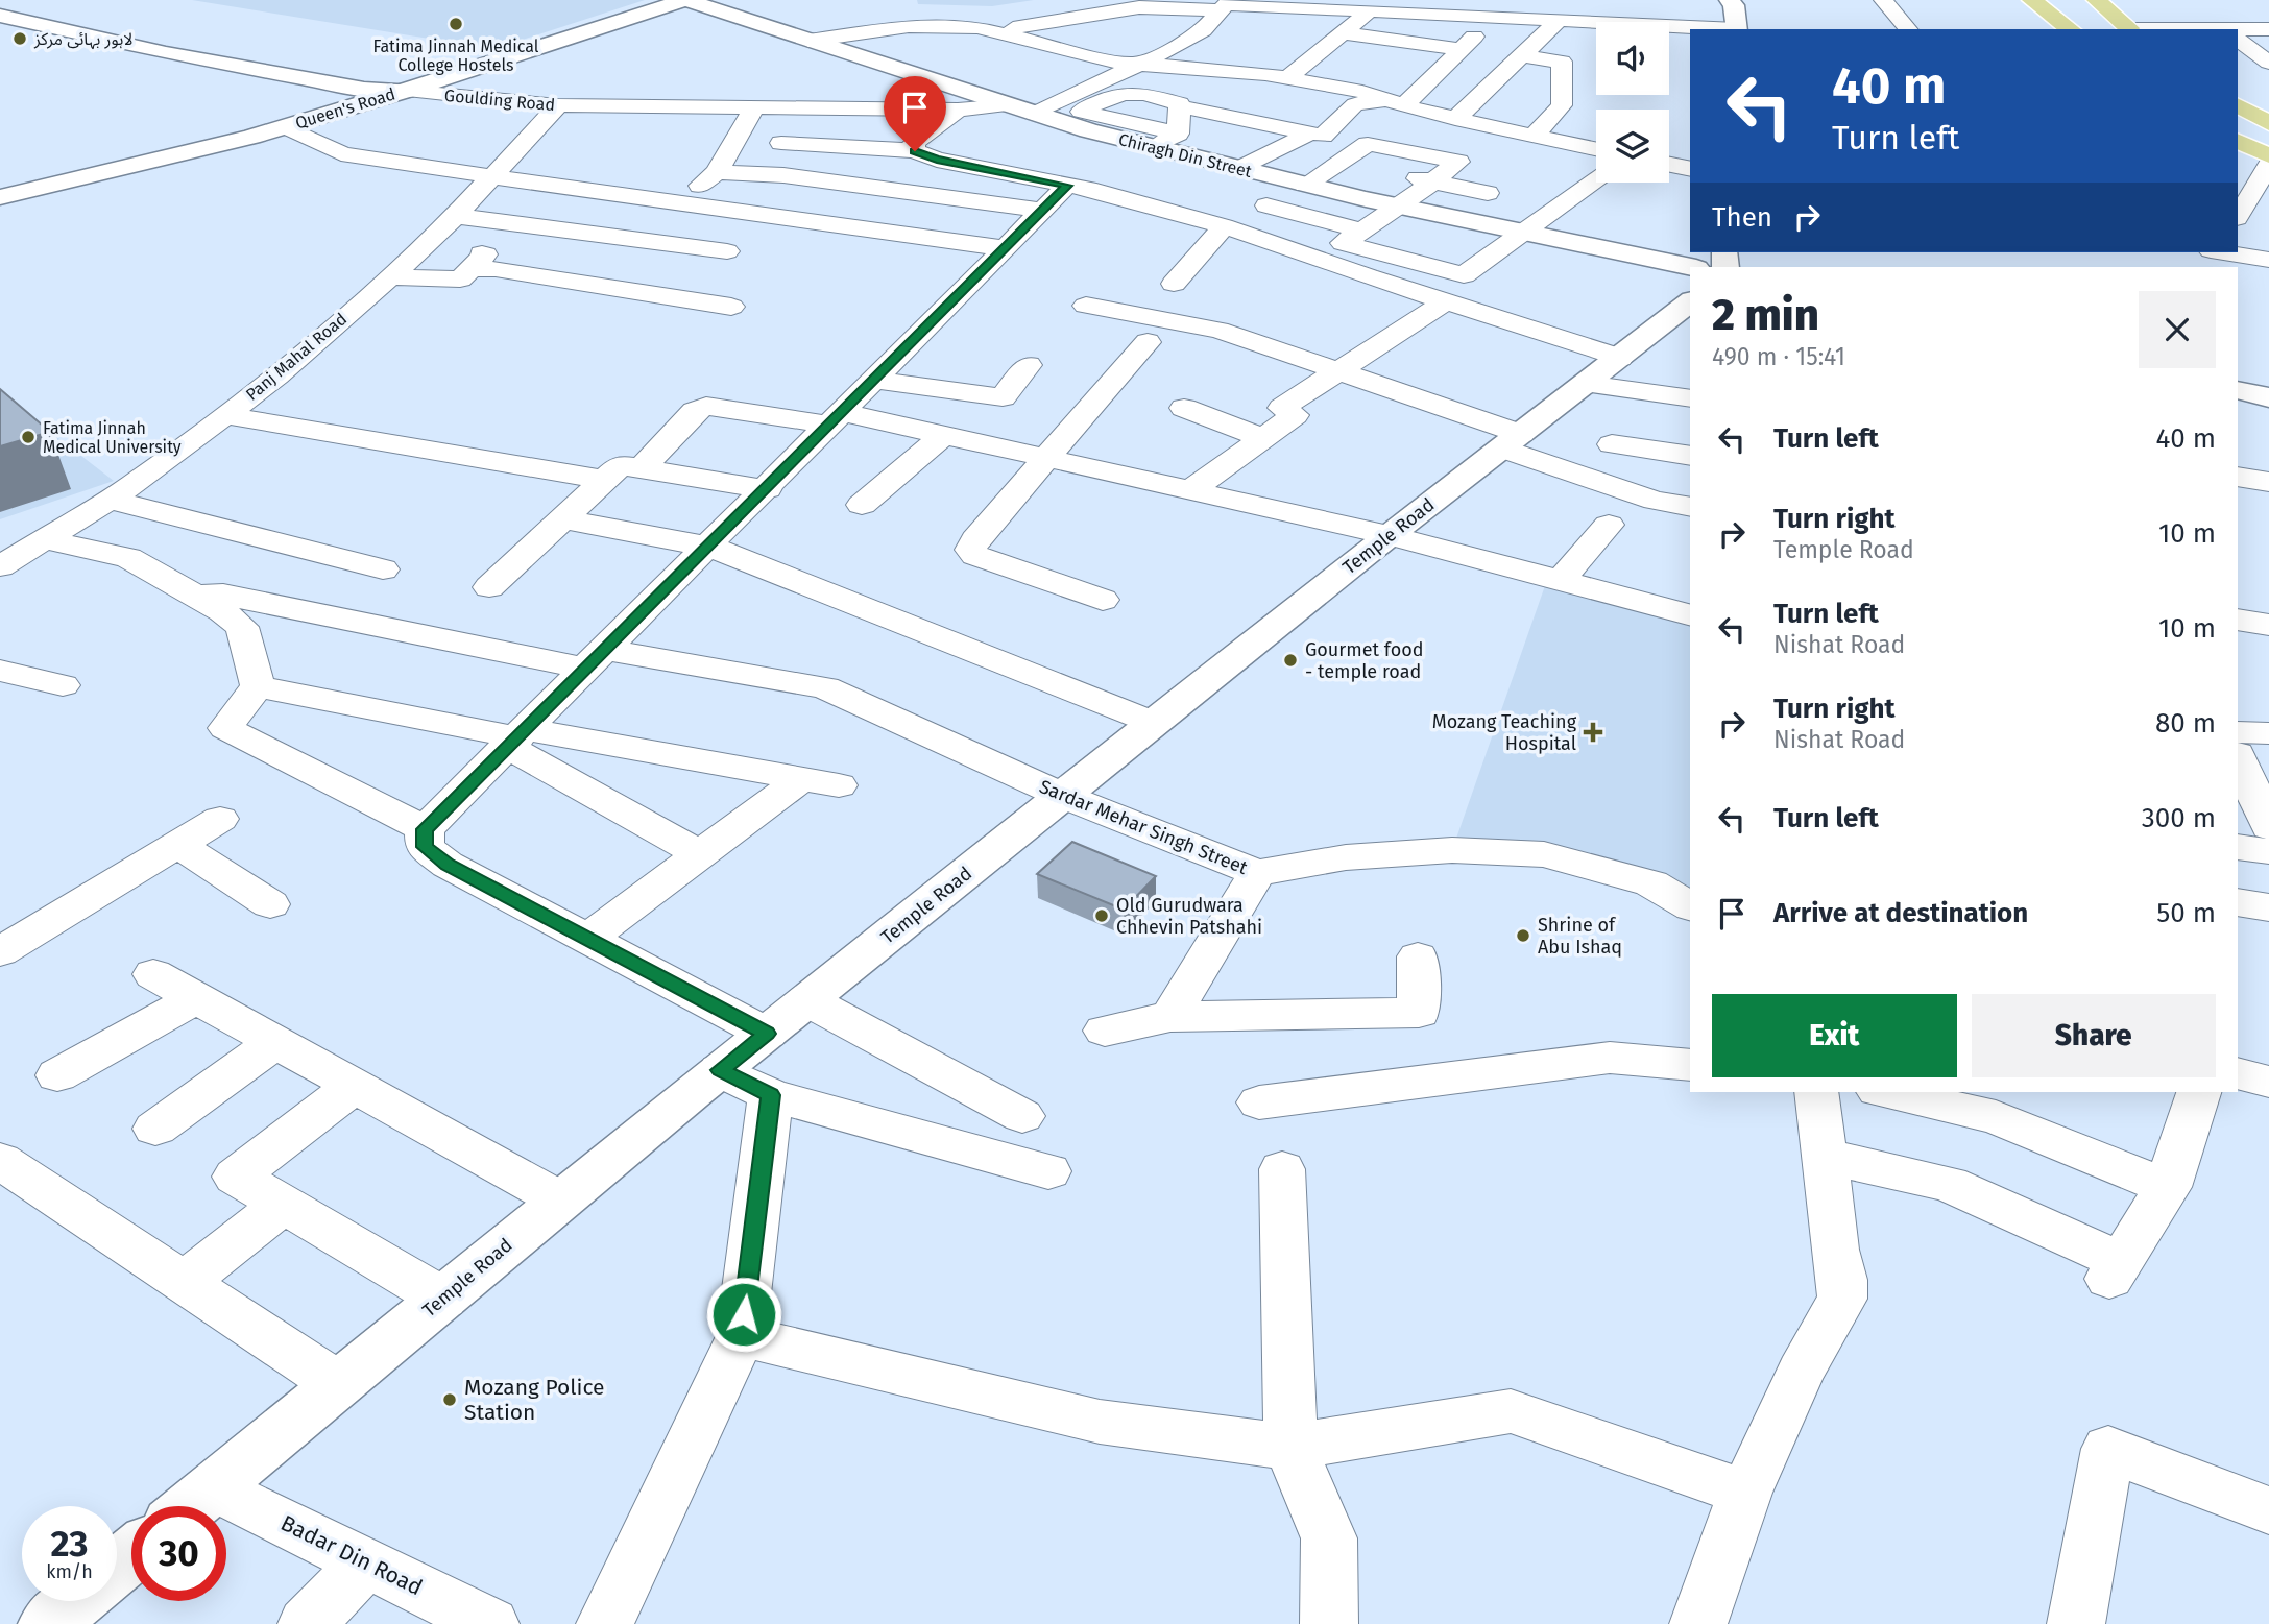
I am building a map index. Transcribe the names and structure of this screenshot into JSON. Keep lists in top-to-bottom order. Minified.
{"streets":{"street":["Goulding Road","Queen's Road","Chiragh Din Street","Panj Mahal Road","Temple Road","Sardar Mehar Singh Street","Badar Din Road"]},"crossings":[["Goulding Road","Queen's Road"],["Goulding Road","Chiragh Din Street"],["Goulding Road","Panj Mahal Road"],["Queen's Road","Chiragh Din Street"],["Temple Road","Sardar Mehar Singh Street"],["Temple Road","Badar Din Road"]],"places":{"other":["Fatima Jinnah Medical College Hostels","لاہور بہائی مرکز","Fatima Jinnah Medical University","Gourmet food - temple road","Old Gurudwara Chhevin Patshahi","Shrine of Abu Ishaq","Mozang Police Station"],"health":["Mozang Teaching Hospital"]},"page":{"turn":["40 m","Turn left"],"then":"Then","heading":["2 min","490 m · 15:41"],"list":[{"name":"Turn left","value":"40 m"},{"name":"Turn right","note":"Temple Road","value":"10 m"},{"name":"Turn left","note":"Nishat Road","value":"10 m"},{"name":"Turn right","note":"Nishat Road","value":"80 m"},{"name":"Turn left","value":"300 m"},{"name":"Arrive at destination","value":"50 m"}],"buttons":["Exit","Share"],"speed":"23 km/h","limit":"30"}}
